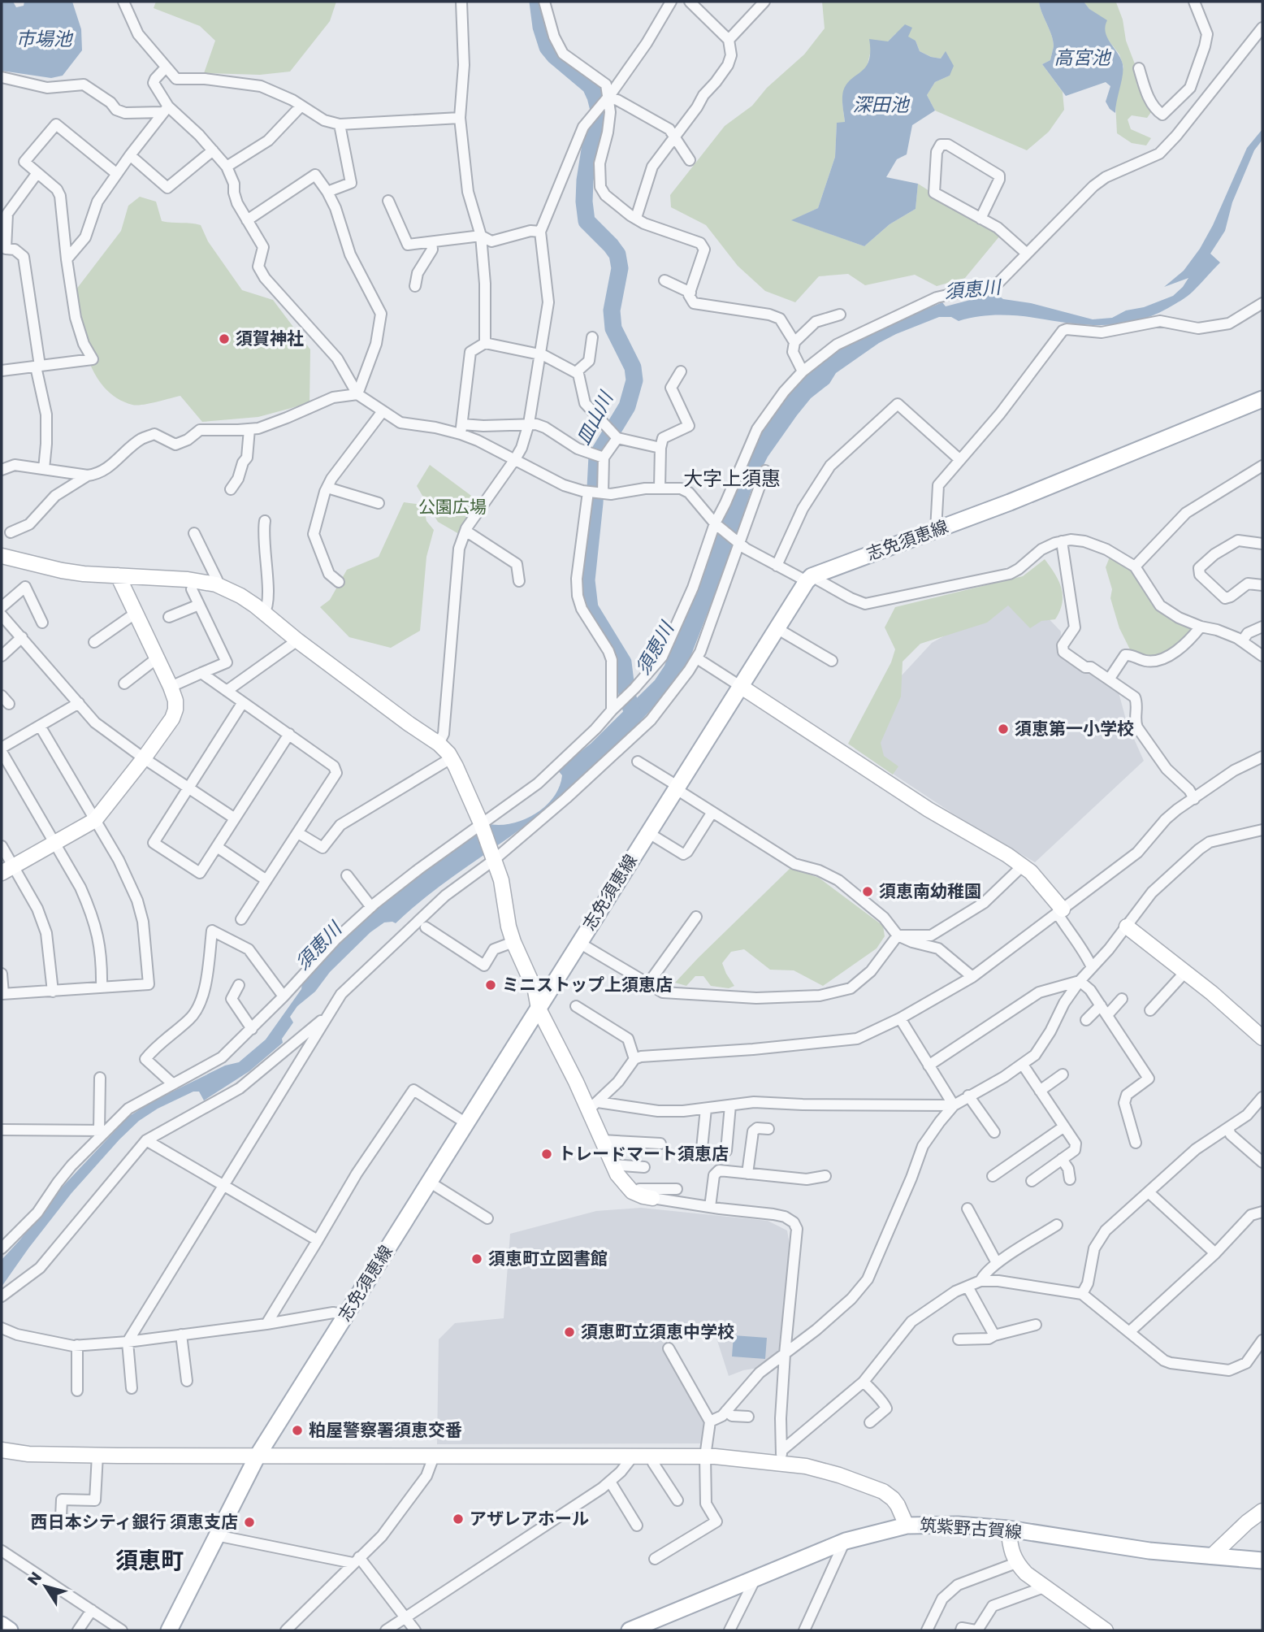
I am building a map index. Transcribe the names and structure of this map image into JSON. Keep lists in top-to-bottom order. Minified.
{"streets":{"main road":["志免須恵線","筑紫野古賀線"]},"districts":["大字上須惠","須恵町"],"water":["市場池","高宮池","深田池","須恵川","皿山川"],"parks":["公園広場"],"places":["須賀神社","須恵第一小学校","須恵南幼稚園","ミニストップ上須恵店","トレードマート須恵店","須恵町立図書館","須恵町立須恵中学校","粕屋警察署須恵交番","アザレアホール","西日本シティ銀行 須恵支店"],"north":"top left"}
